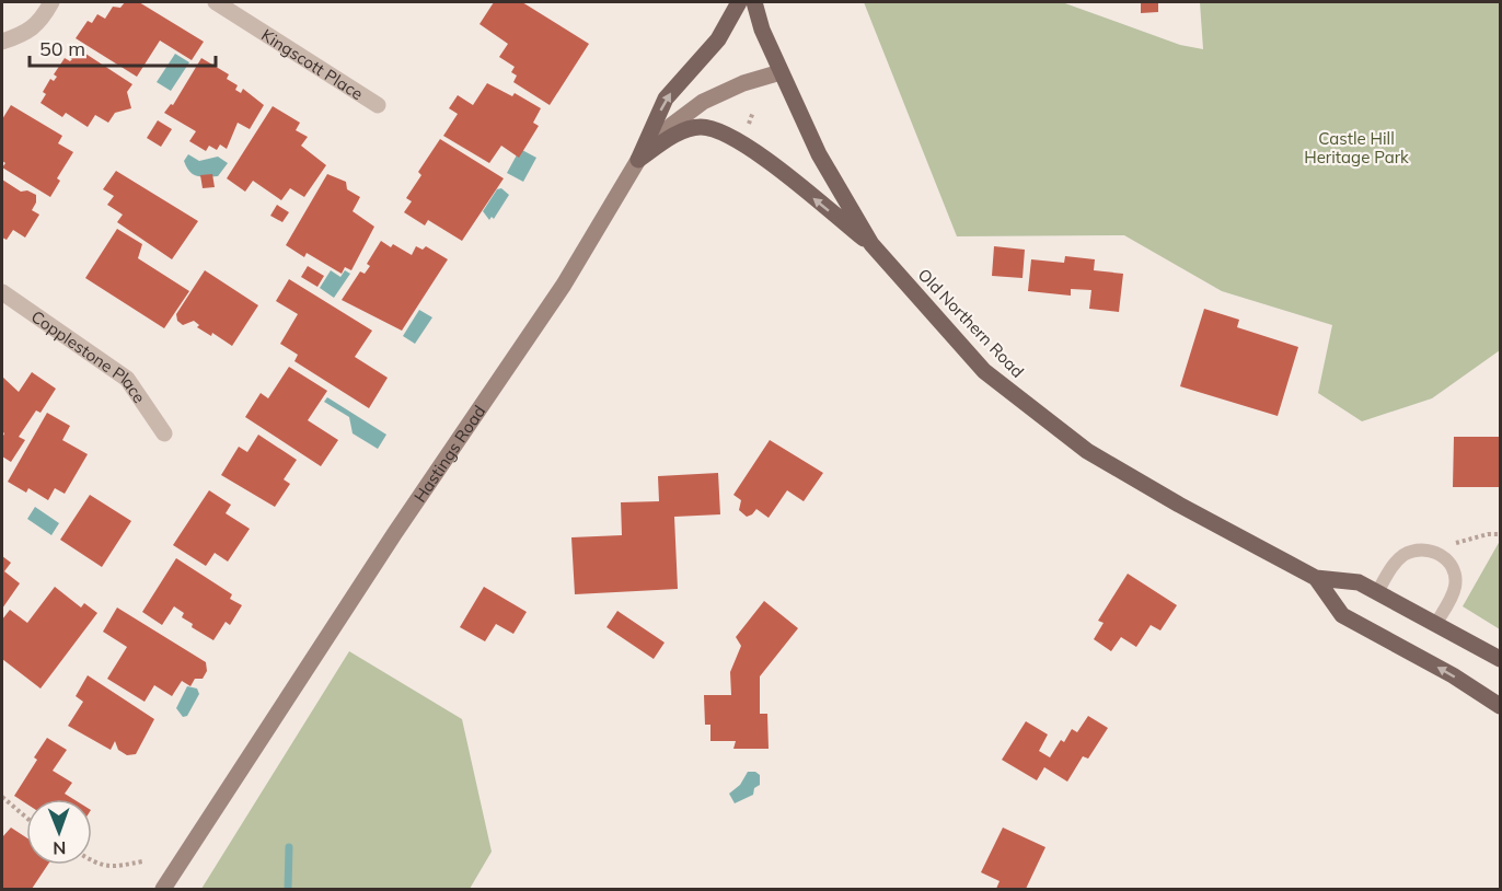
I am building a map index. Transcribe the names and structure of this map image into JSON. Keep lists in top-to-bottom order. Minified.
{"streets":{"main road":["Old Northern Road","Hastings Road"],"street":["Kingscott Place","Copplestone Place"]},"crossings":[["Old Northern Road","Hastings Road"]],"parks":["Castle Hill Heritage Park"],"scale_bar":"50 m","north":"bottom"}
